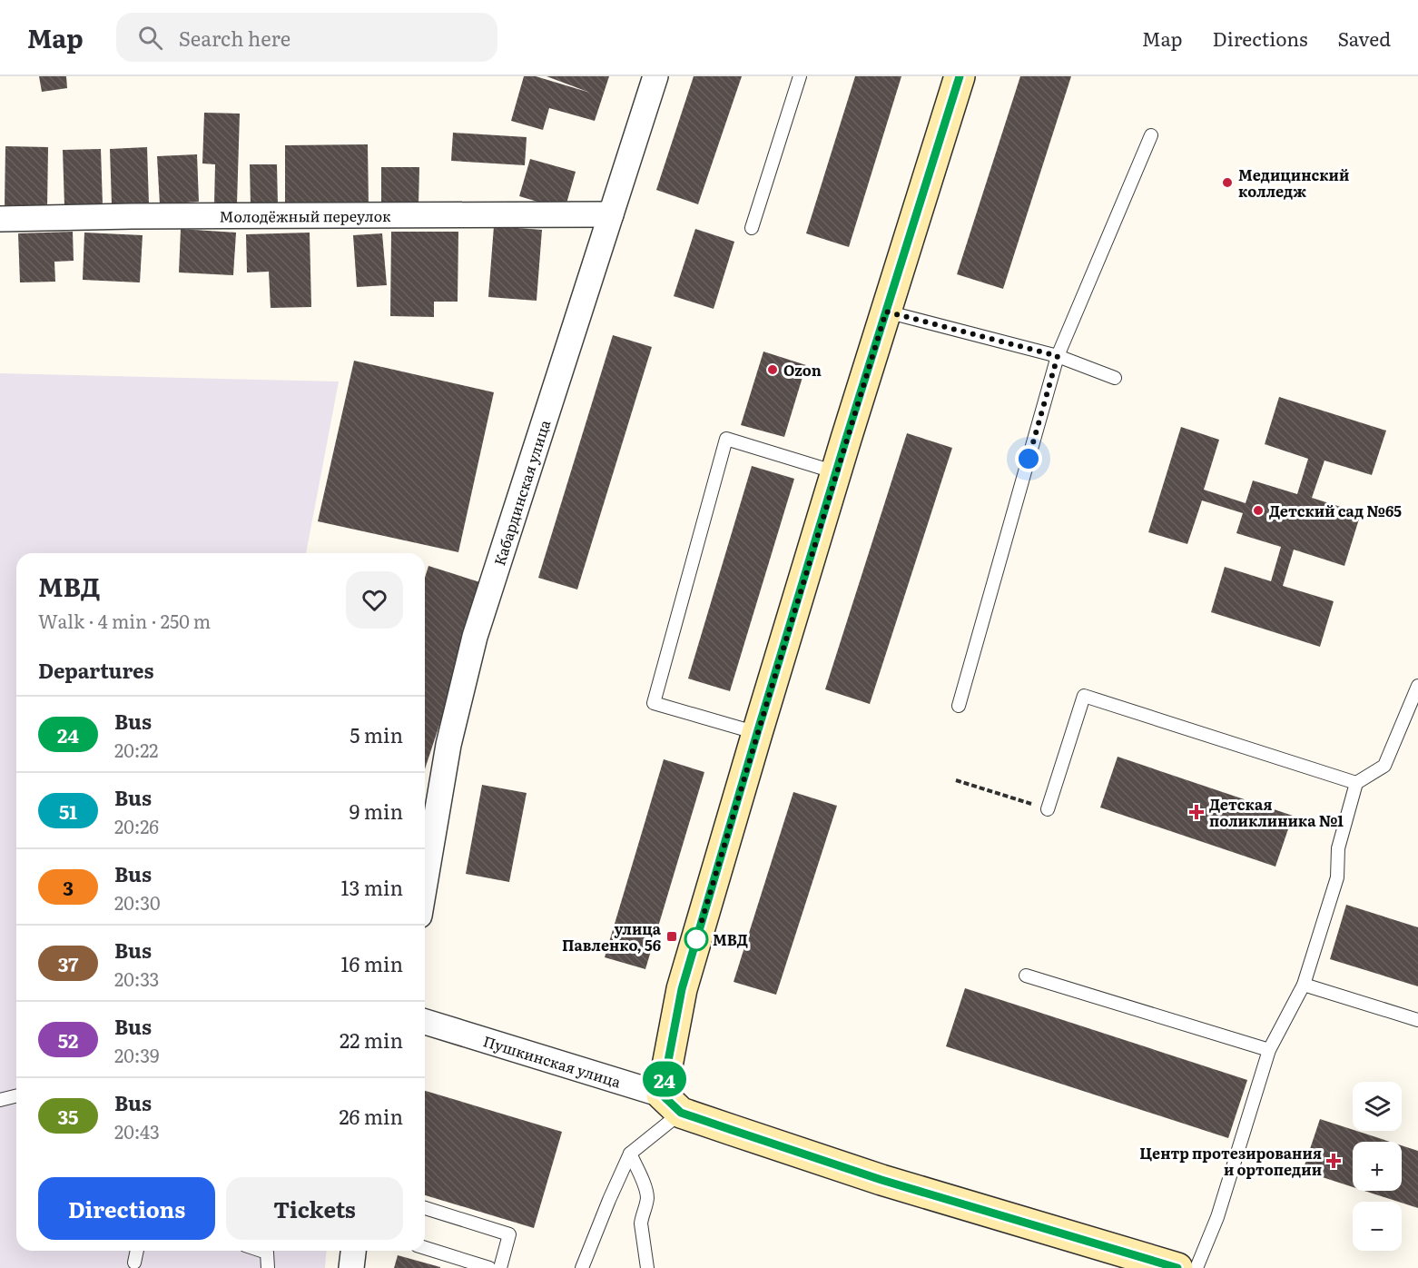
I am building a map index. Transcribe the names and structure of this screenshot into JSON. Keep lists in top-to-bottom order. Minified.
{"streets":{"main road":["Пушкинская улица"],"street":["Молодёжный переулок","Кабардинская улица"]},"crossings":[["Молодёжный переулок","Кабардинская улица"]],"places":{"other":["Медицинский колледж","Ozon","Детский сад №65","МВД"],"health":["Детская поликлиника №1","Центр протезирования и ортопедии"],"transit":["улица Павленко, 56"]},"lines":["bus line 24"],"page":{"header":"Map","search":"Search here","nav":["Map","Directions","Saved"],"on_map":"24","heading":[["МВД","Walk · 4 min · 250 m"],"Departures"],"list":[{"mark":"24","name":"Bus","note":"20:22","value":"5 min"},{"mark":"51","name":"Bus","note":"20:26","value":"9 min"},{"mark":"3","name":"Bus","note":"20:30","value":"13 min"},{"mark":"37","name":"Bus","note":"20:33","value":"16 min"},{"mark":"52","name":"Bus","note":"20:39","value":"22 min"},{"mark":"35","name":"Bus","note":"20:43","value":"26 min"}],"map_buttons":["+","−"],"buttons":["Directions","Tickets"]}}
